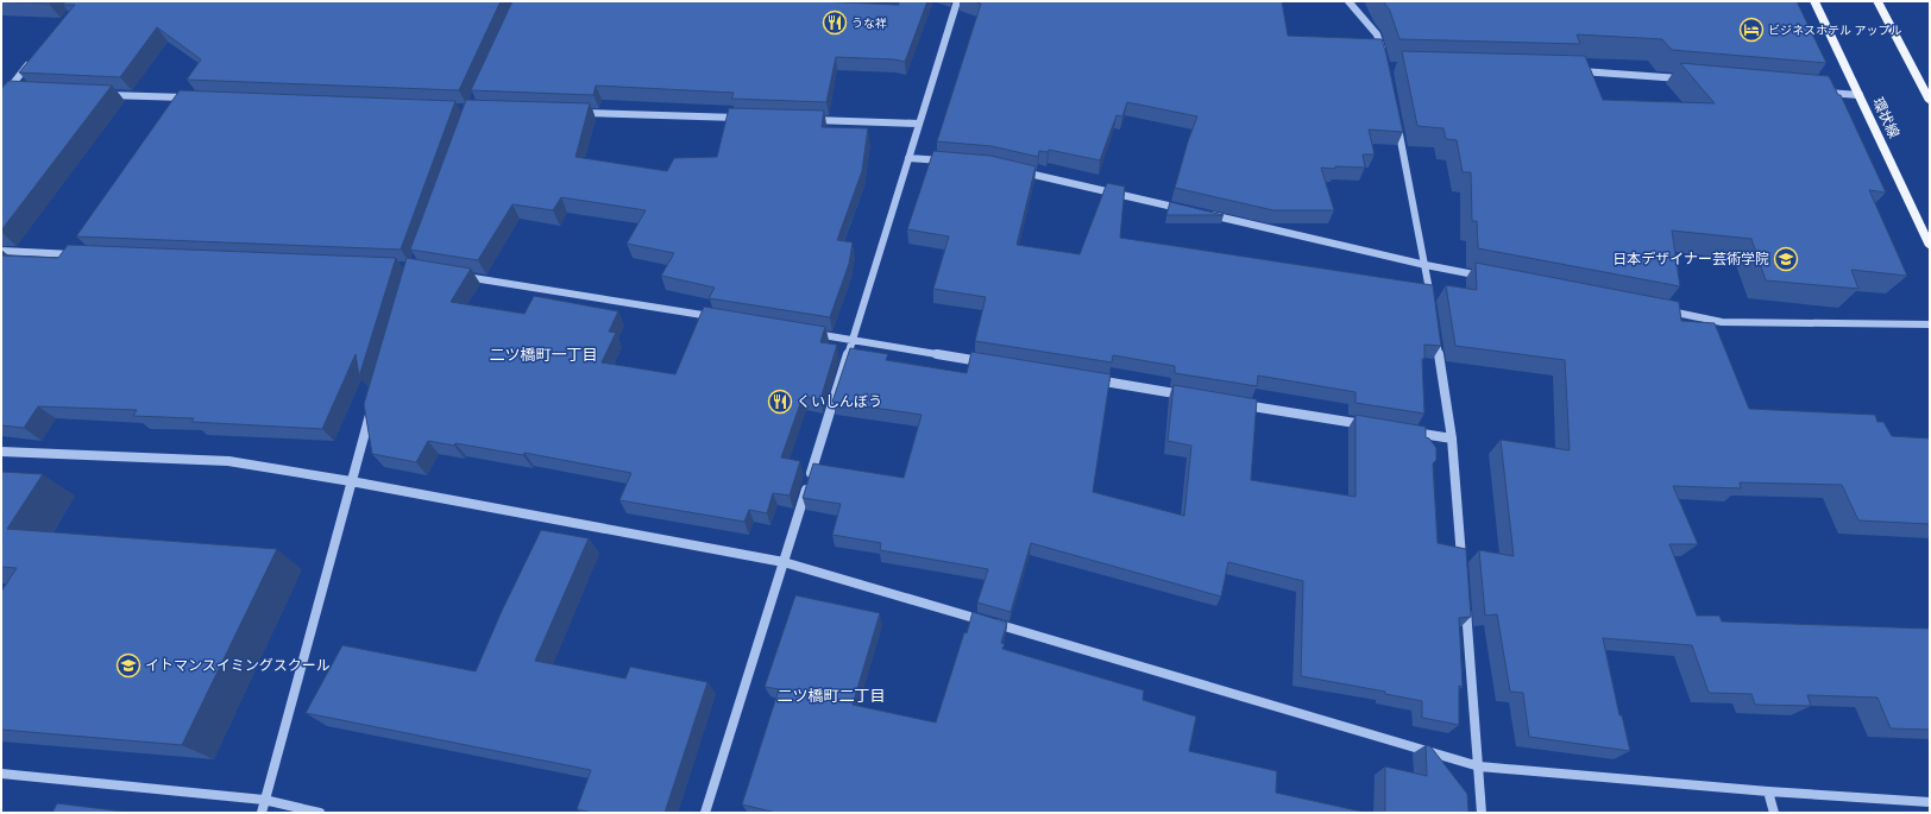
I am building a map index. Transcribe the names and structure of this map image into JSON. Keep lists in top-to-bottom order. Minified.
{"streets":{"main road":["環状線"]},"districts":["二ツ橋町一丁目","二ツ橋町二丁目"],"places":{"restaurant":["うな祥","くいしんぼう"],"hotel":["ビジネスホテル アップル"],"school or university":["日本デザイナー芸術学院","イトマンスイミングスクール"]}}
